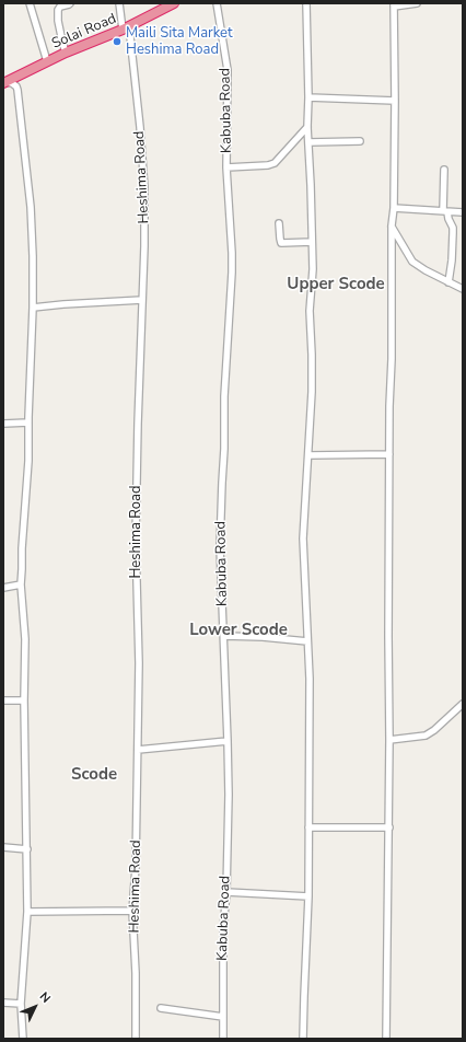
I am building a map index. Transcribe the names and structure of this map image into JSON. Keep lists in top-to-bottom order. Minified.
{"streets":{"highway":["Solai Road"],"street":["Kabuba Road","Heshima Road"]},"crossings":[["Solai Road","Heshima Road"]],"districts":["Upper Scode","Lower Scode","Scode"],"places":["Maili Sita Market Heshima Road"],"north":"top right"}
